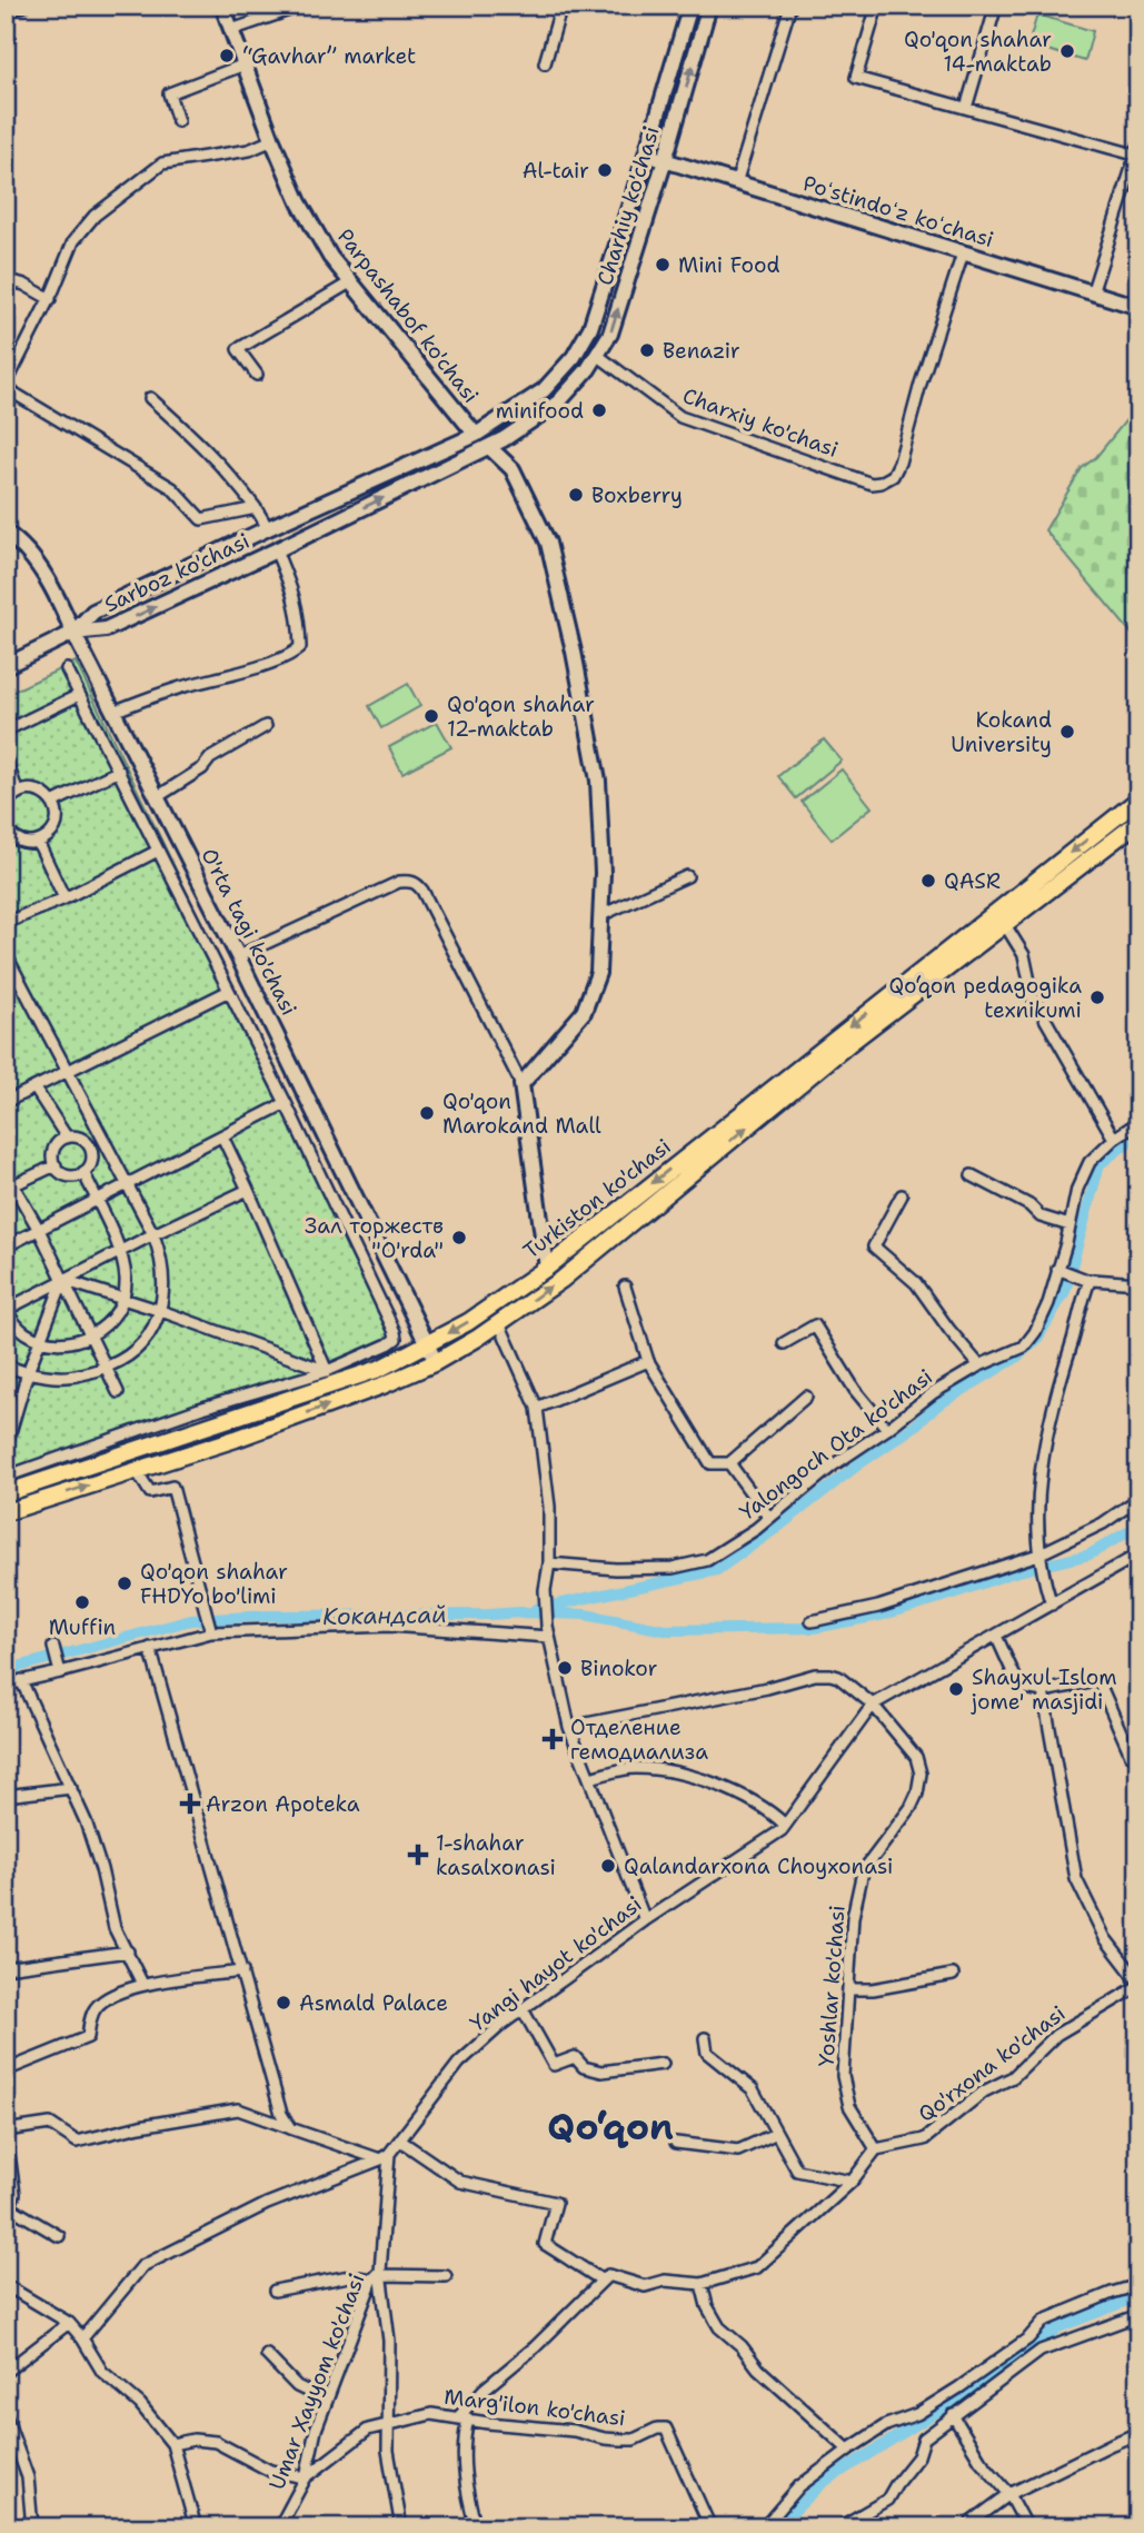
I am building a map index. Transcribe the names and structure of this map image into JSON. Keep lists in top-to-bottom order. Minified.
{"streets":{"main road":["Charhiy ko'chasi","Poʻstindoʻz koʻchasi","Parpashabof ko'chasi","Sarboz ko'chasi","O'rta tagi ko'chasi","Turkiston ko'chasi"],"street":["Charxiy ko'chasi","Yalongoch Ota ko'chasi","Yangi hayot ko'chasi","Yoshlar ko'chasi","Qo'rxona ko'chasi","Umar Xayyom ko'chasi","Marg'ilon ko'chasi"]},"crossings":[["Charhiy ko'chasi","Poʻstindoʻz koʻchasi"],["Charhiy ko'chasi","Charxiy ko'chasi"],["Charhiy ko'chasi","Sarboz ko'chasi"],["Poʻstindoʻz koʻchasi","Charxiy ko'chasi"],["Parpashabof ko'chasi","Sarboz ko'chasi"],["Sarboz ko'chasi","O'rta tagi ko'chasi"],["O'rta tagi ko'chasi","Turkiston ko'chasi"],["Yangi hayot ko'chasi","Yoshlar ko'chasi"],["Yangi hayot ko'chasi","Umar Xayyom ko'chasi"],["Yoshlar ko'chasi","Qo'rxona ko'chasi"],["Umar Xayyom ko'chasi","Marg'ilon ko'chasi"]],"districts":["Qo‘qon"],"water":["Кокандсай"],"places":{"other":["Qo'qon shahar 14-maktab","“Gavhar” market","Al-tair","Mini Food","Benazir","minifood","Boxberry","Qo'qon shahar 12-maktab","Kokand University","QASR","Qo‘qon pedagogika texnikumi","Qo'qon Marokand Mall","Зал торжеств \"O'rda\"","Qo'qon shahar FHDYo bo'limi","Muffin","Binokor","Shayxul Islom jome' masjidi","Qalandarxona Choyxonasi","Asmald Palace"],"health":["Отделение гемодиализа","Arzon Apoteka","1-shahar kasalxonasi"]}}
